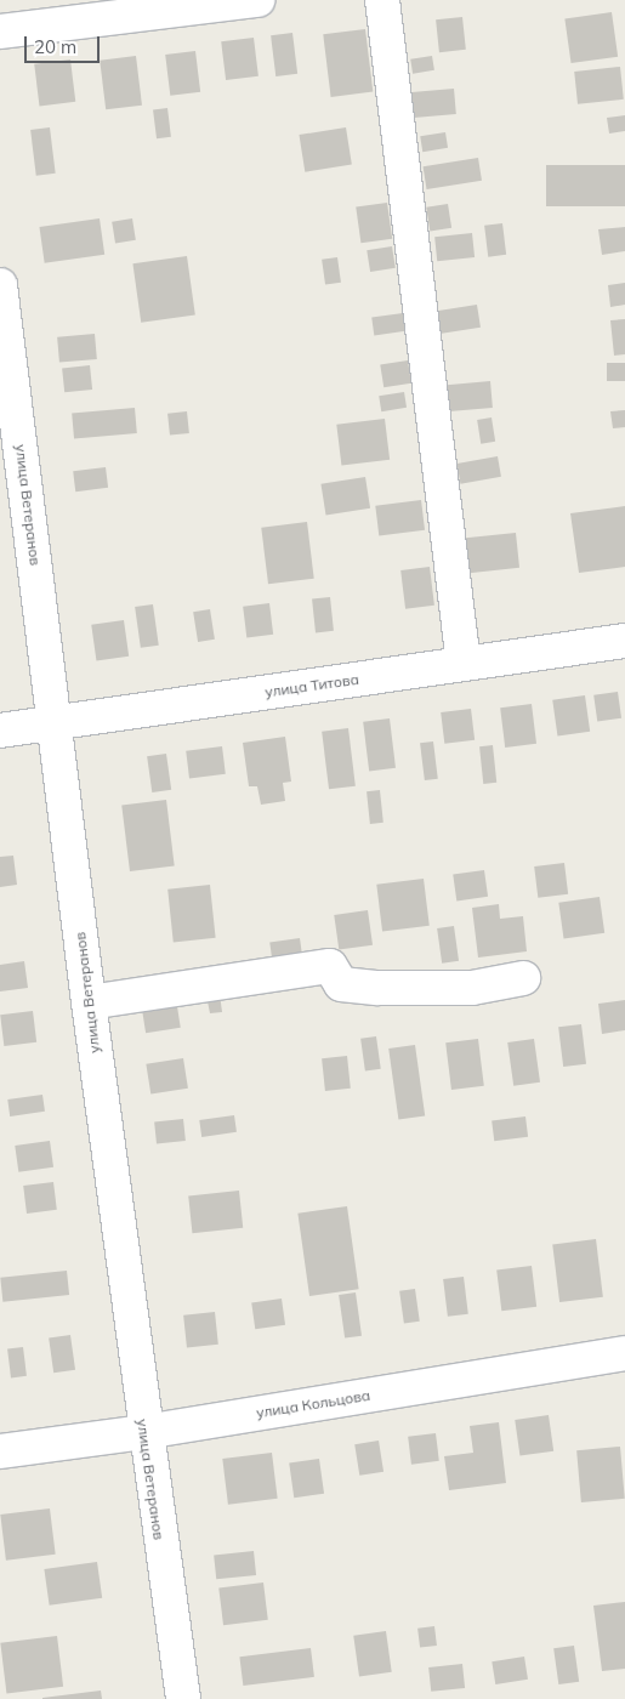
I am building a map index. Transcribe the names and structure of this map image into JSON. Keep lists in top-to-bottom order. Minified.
{"streets":{"street":["улица Ветеранов","улица Титова","улица Кольцова"]},"crossings":[["улица Ветеранов","улица Титова"],["улица Ветеранов","улица Кольцова"]],"scale_bar":"20 m"}
